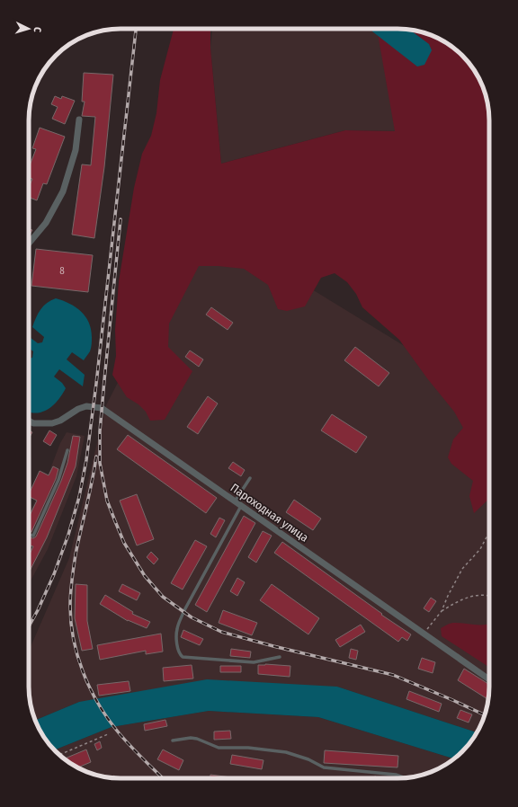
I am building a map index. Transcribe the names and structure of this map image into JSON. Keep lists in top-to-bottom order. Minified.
{"streets":{"street":["Пароходная улица"]},"house_numbers":["8"],"north":"right"}
